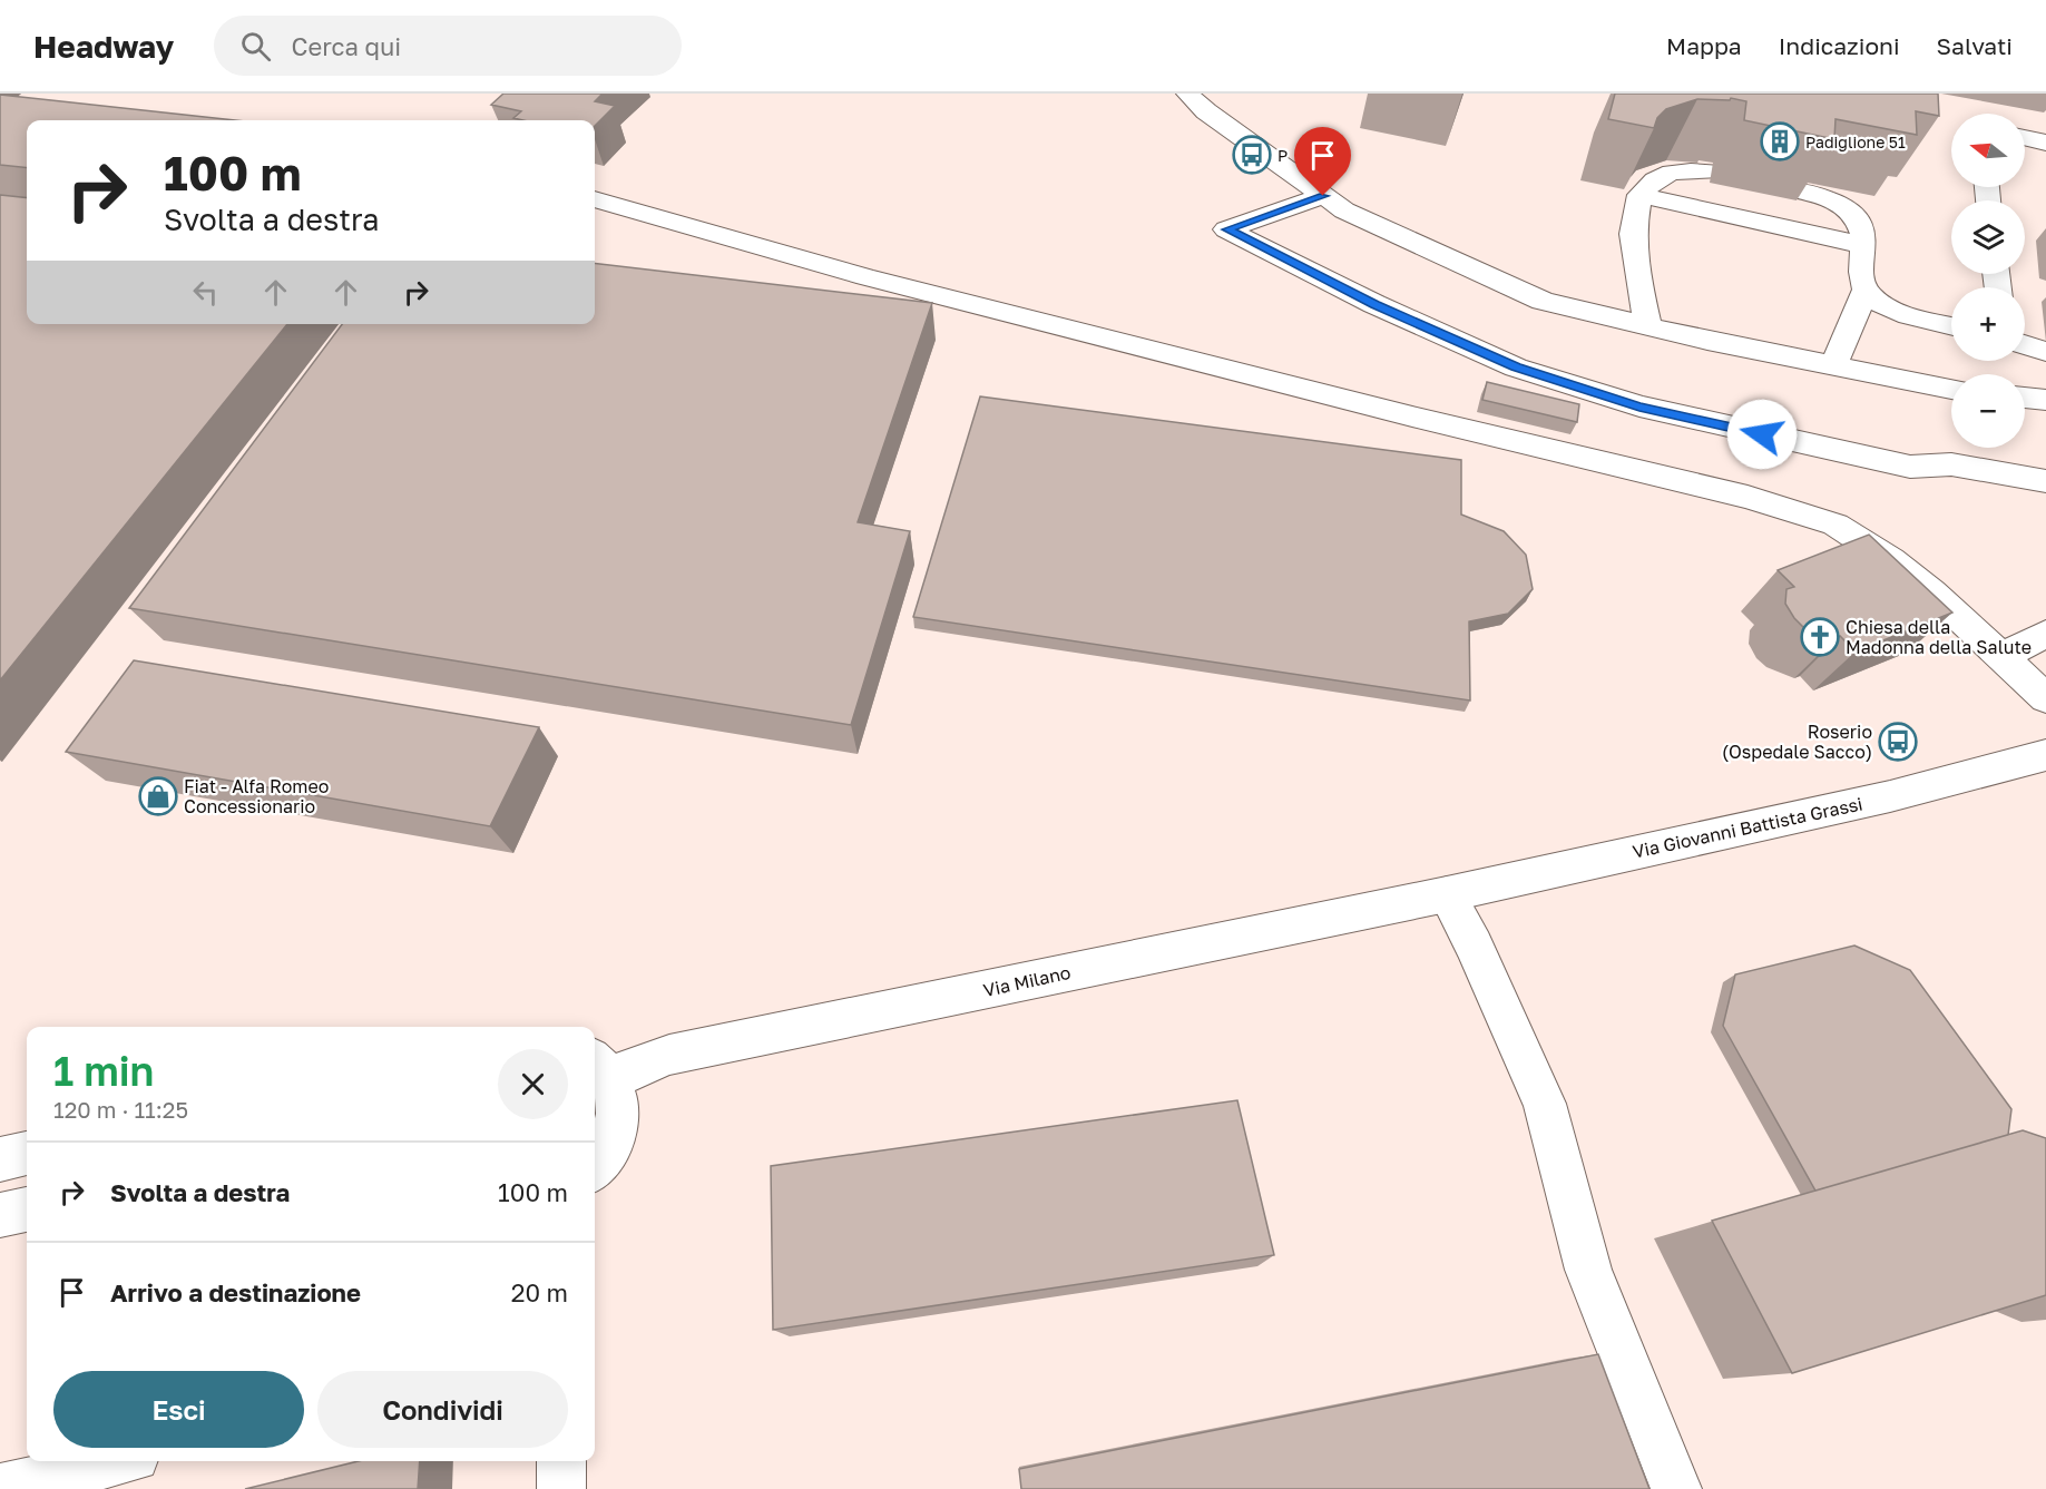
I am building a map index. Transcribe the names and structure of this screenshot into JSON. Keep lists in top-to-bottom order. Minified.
{"streets":{"main road":["Via Giovanni Battista Grassi","Via Milano"]},"crossings":[["Via Giovanni Battista Grassi","Via Milano"]],"places":{"building":["Padiglione 51"],"bus stop":["P","Roserio (Ospedale Sacco)"],"church":["Chiesa della Madonna della Salute"],"shop":["Fiat - Alfa Romeo Concessionario"]},"north":"left","page":{"header":"Headway","search":"Cerca qui","nav":["Mappa","Indicazioni","Salvati"],"map_buttons":["+","−"],"turn":["100 m","Svolta a destra"],"heading":["1 min","120 m · 11:25"],"list":[{"name":"Svolta a destra","value":"100 m"},{"name":"Arrivo a destinazione","value":"20 m"}],"buttons":["Esci","Condividi"]}}
